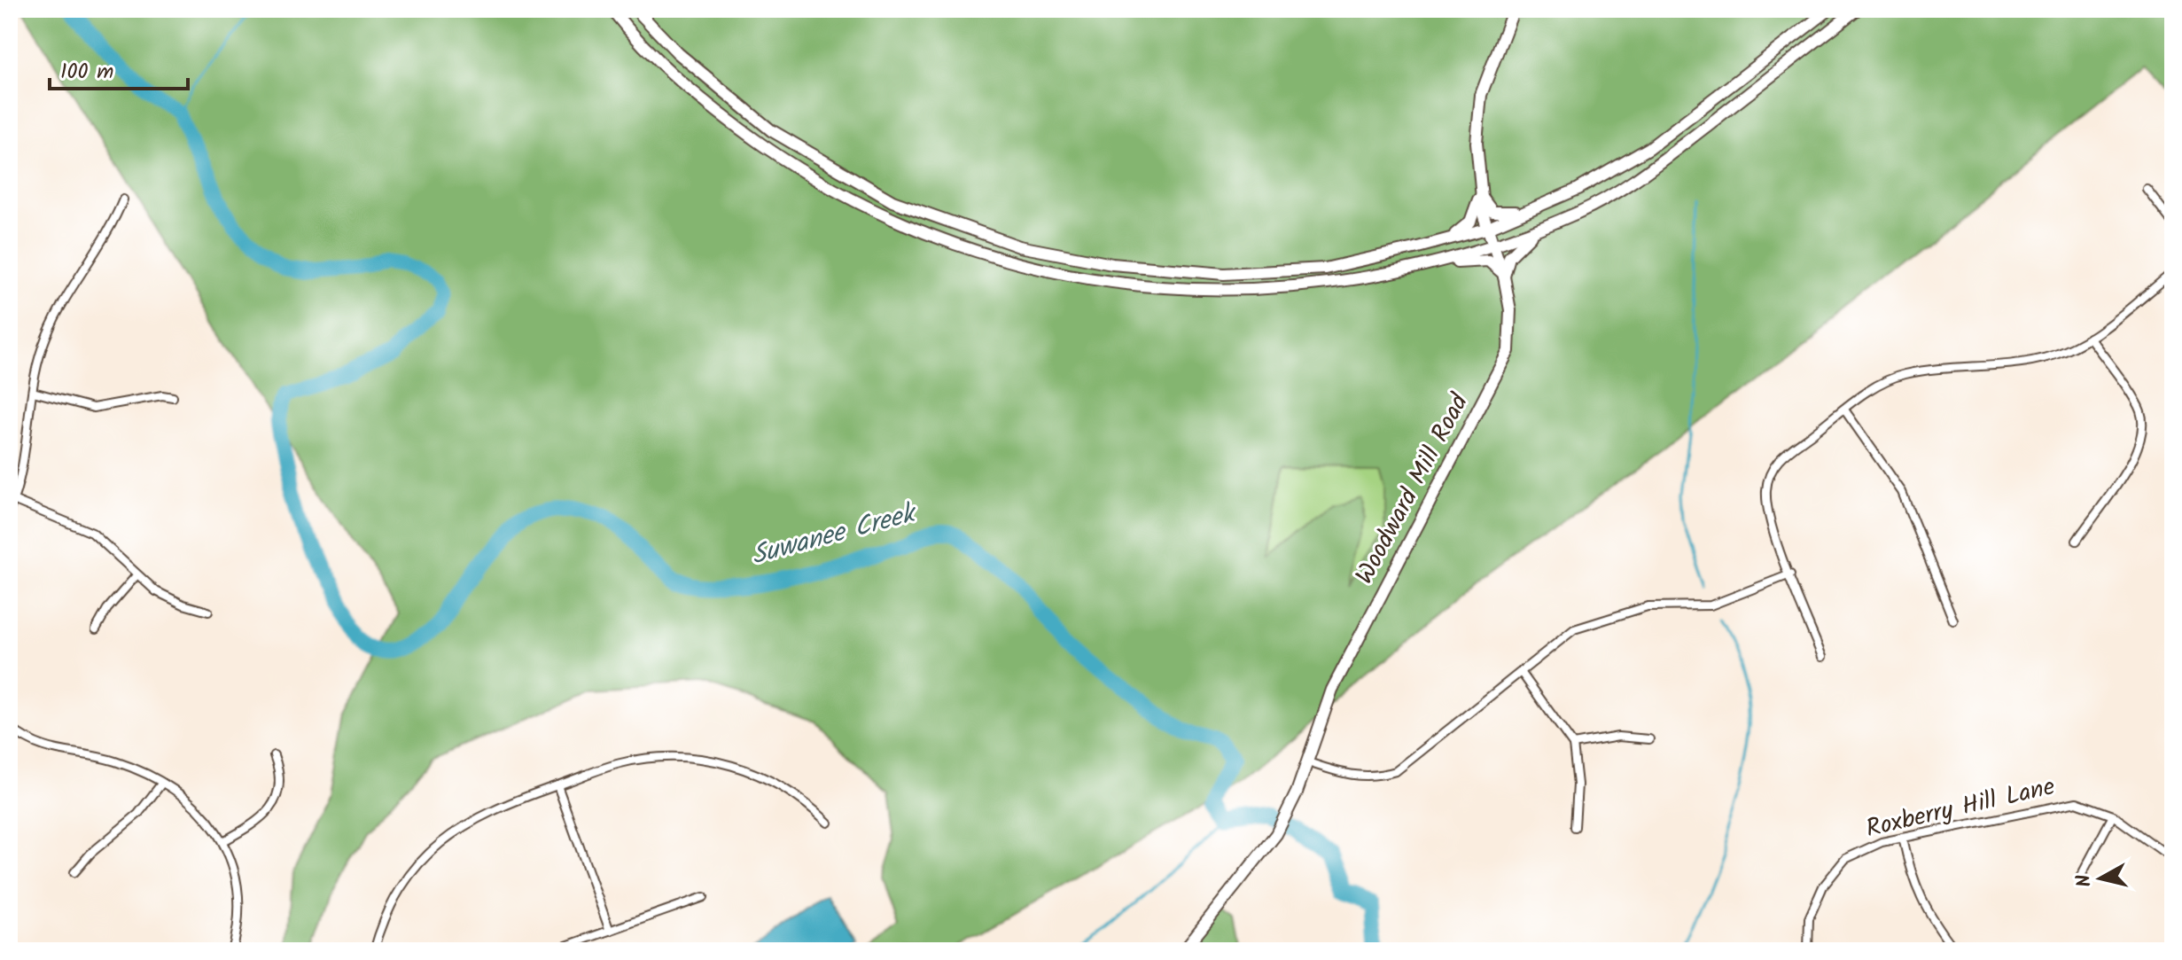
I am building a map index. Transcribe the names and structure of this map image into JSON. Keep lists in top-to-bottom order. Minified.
{"streets":{"main road":["Woodward Mill Road"],"street":["Roxberry Hill Lane"]},"water":["Suwanee Creek"],"scale_bar":"100 m","north":"left"}
